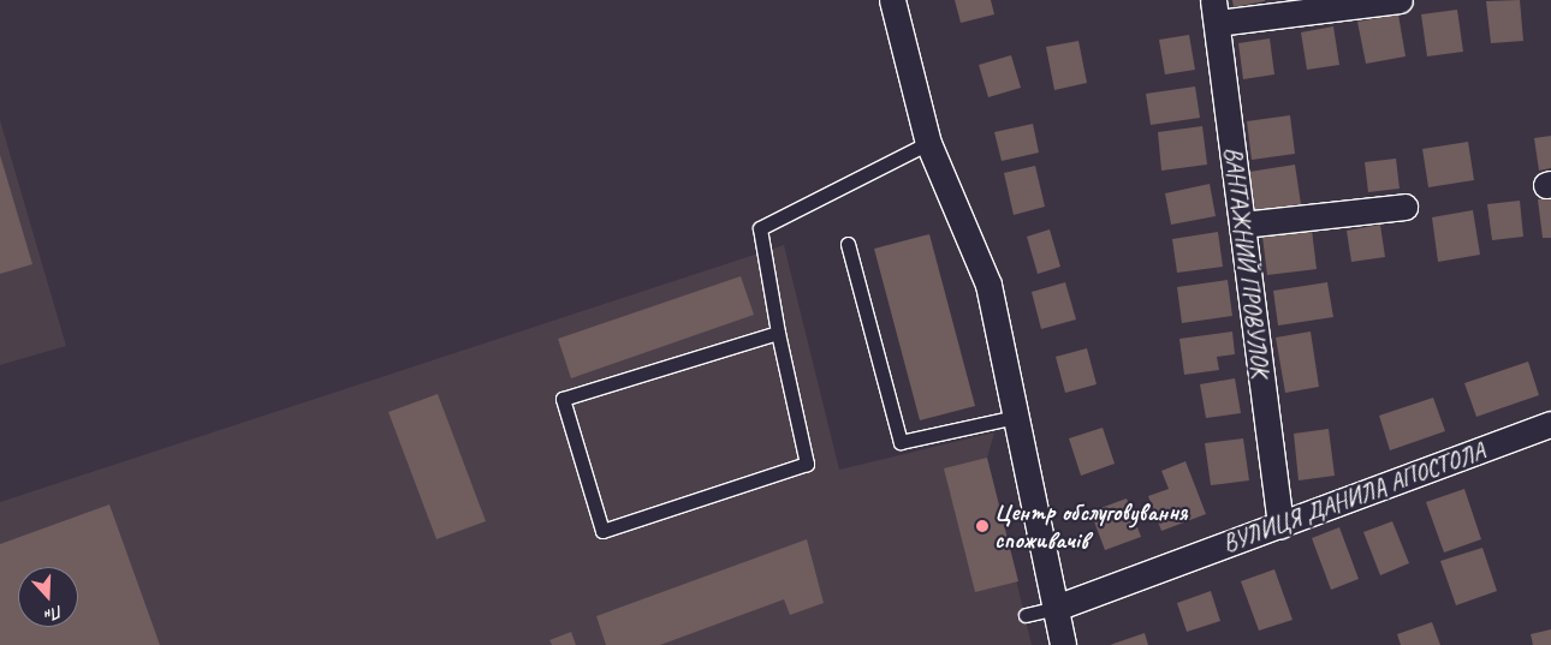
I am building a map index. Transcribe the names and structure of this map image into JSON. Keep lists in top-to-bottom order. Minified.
{"streets":{"street":["ВАНТАЖНИЙ ПРОВУЛОК","ВУЛИЦЯ ДАНИЛА АПОСТОЛА"]},"crossings":[["ВАНТАЖНИЙ ПРОВУЛОК","ВУЛИЦЯ ДАНИЛА АПОСТОЛА"]],"places":["Центр обслуговування споживачів"],"north":"bottom"}
